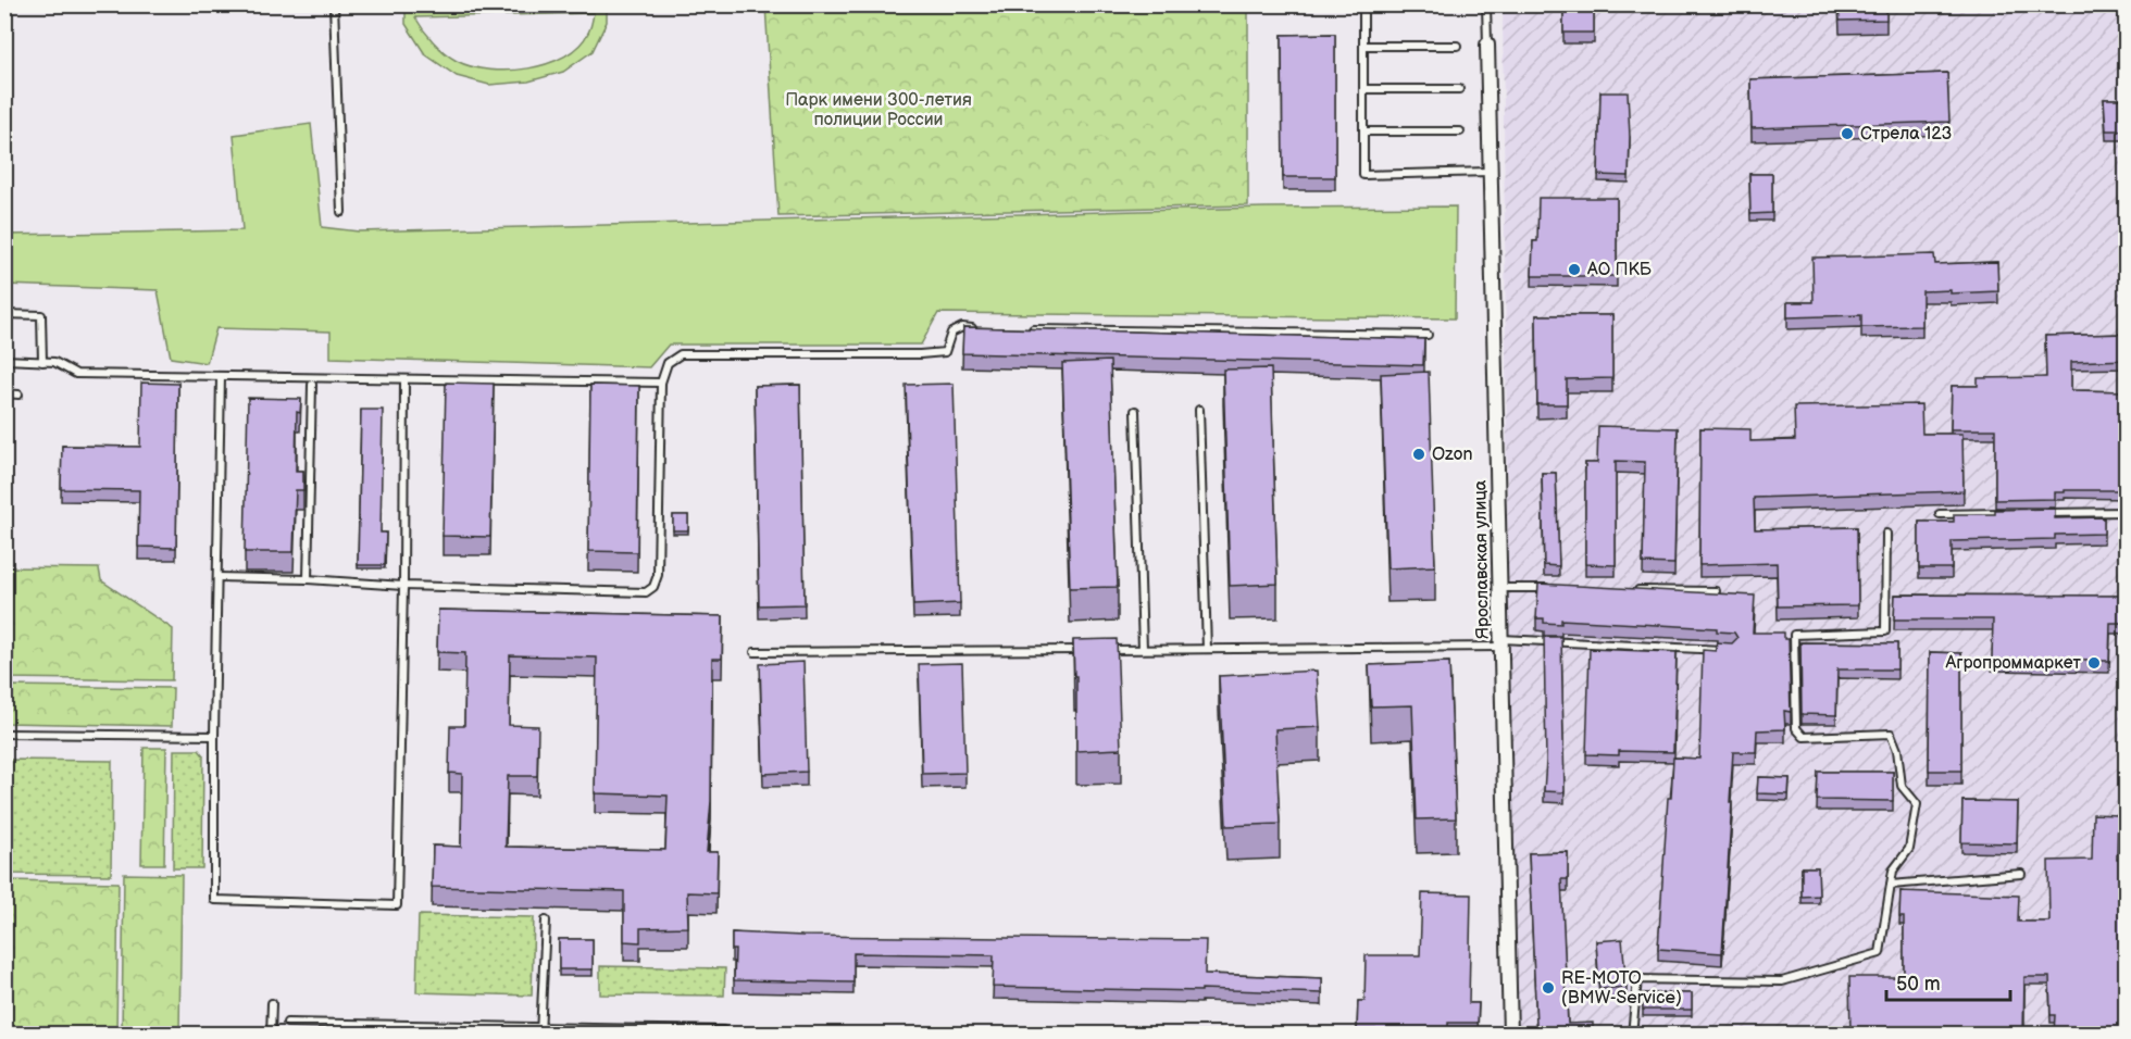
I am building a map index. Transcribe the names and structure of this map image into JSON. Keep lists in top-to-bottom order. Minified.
{"streets":{"street":["Ярославская улица"]},"parks":["Парк имени 300-летия полиции России"],"places":["Стрела 123","АО ПКБ","Ozon","Агропроммаркет","RE-MOTO (BMW-Service)"],"scale_bar":"50 m"}
